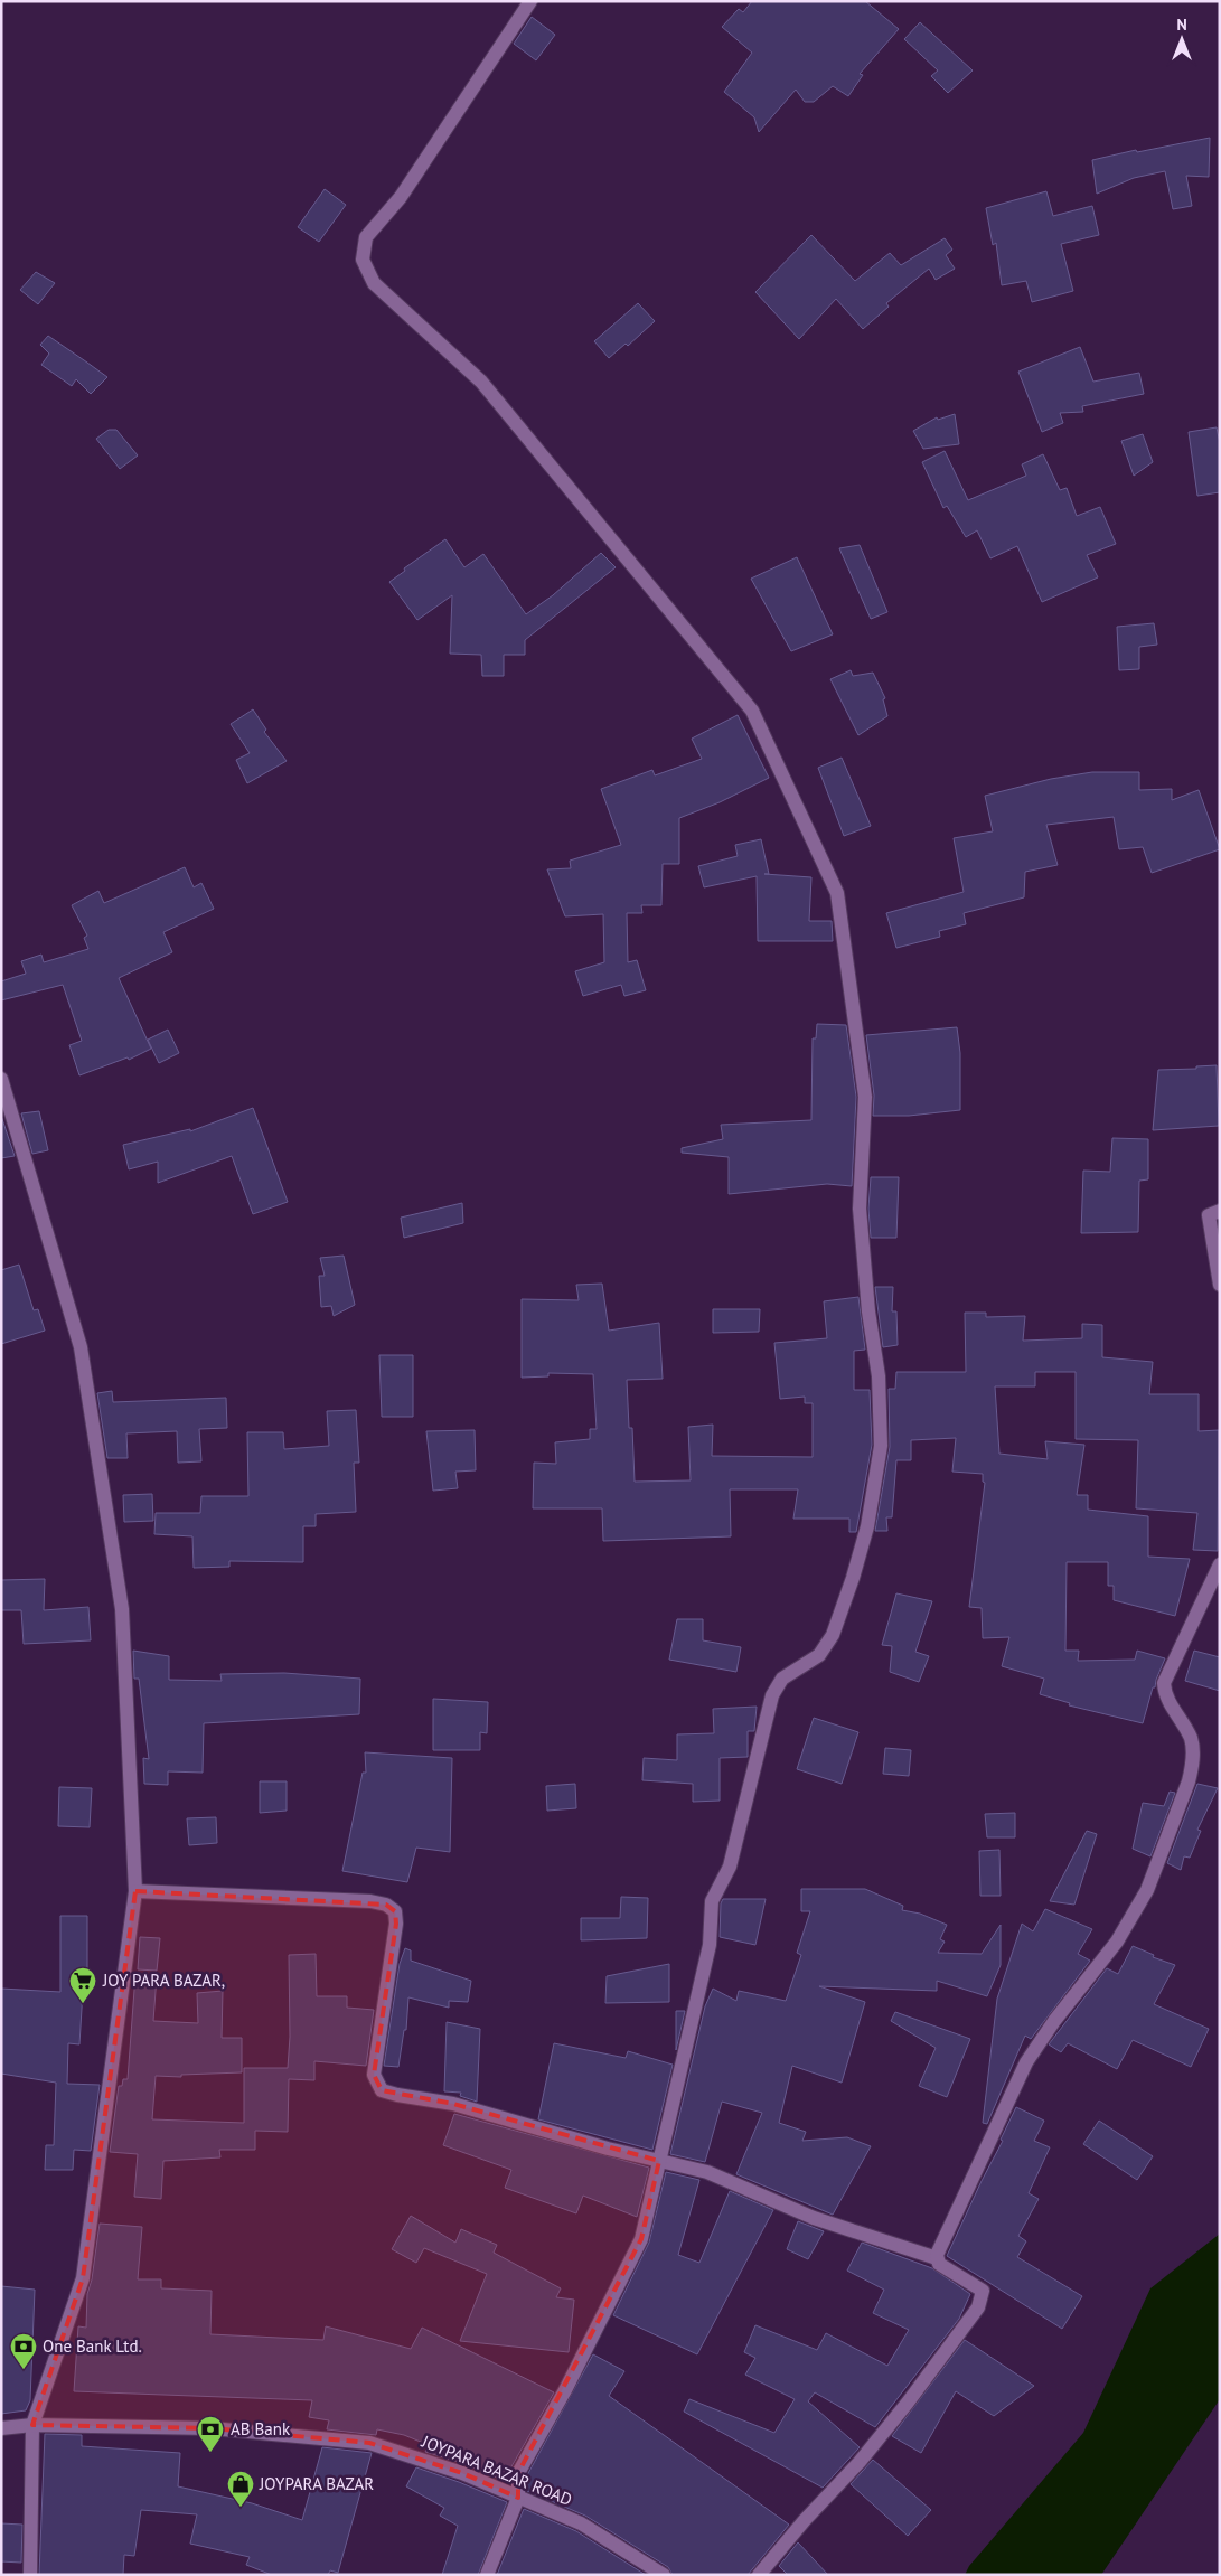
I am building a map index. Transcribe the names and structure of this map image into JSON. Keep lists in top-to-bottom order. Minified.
{"streets":{"street":["JOYPARA BAZAR ROAD"]},"places":{"supermarket":["JOY PARA BAZAR,"],"bank":["One Bank Ltd.","AB Bank"],"shop":["JOYPARA BAZAR"]},"north":"top"}
